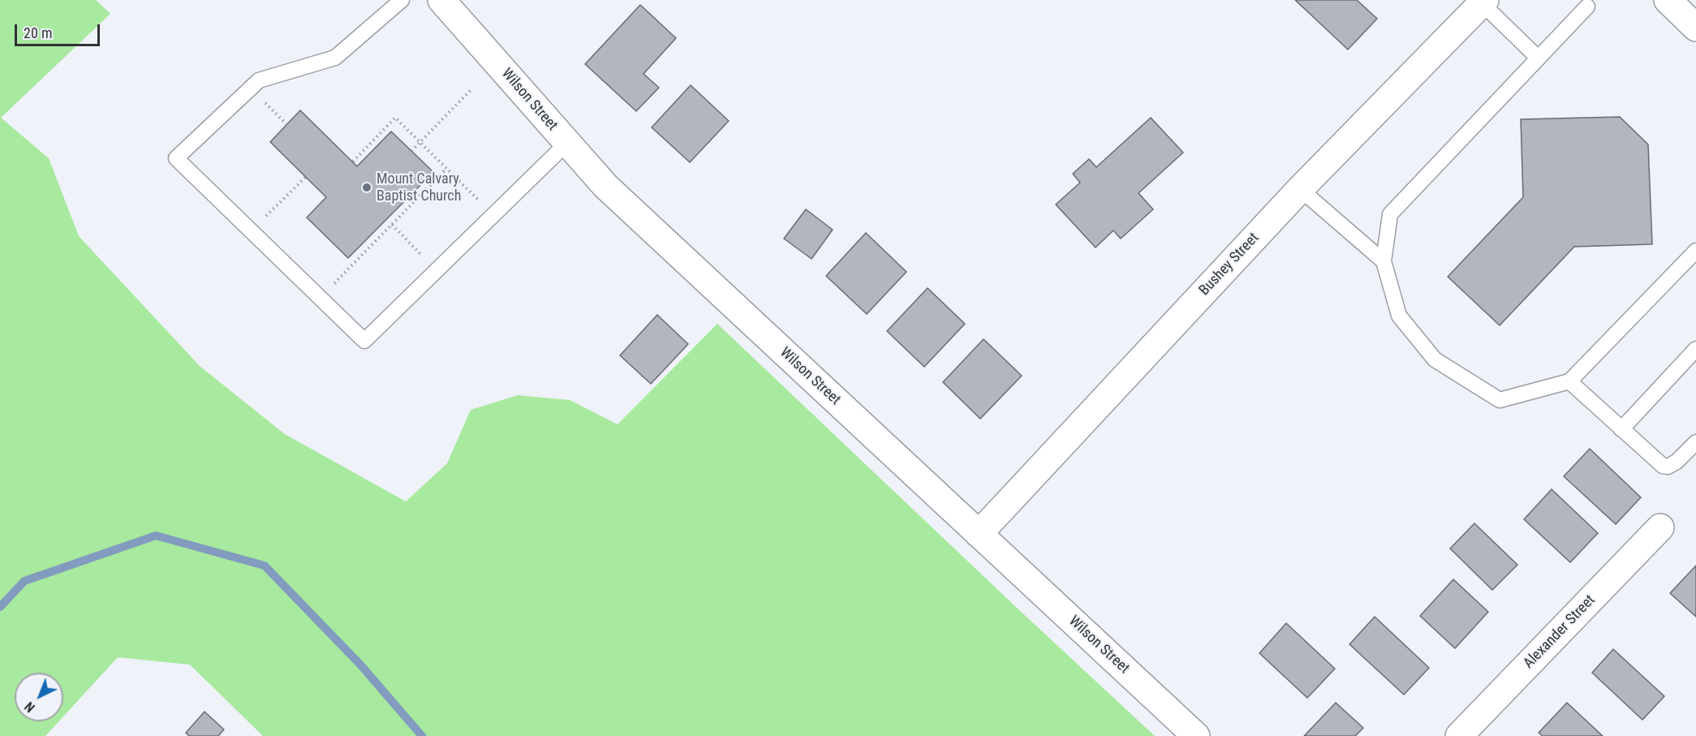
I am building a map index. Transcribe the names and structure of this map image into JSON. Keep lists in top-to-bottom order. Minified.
{"streets":{"street":["Wilson Street","Bushey Street","Alexander Street"]},"crossings":[["Wilson Street","Bushey Street"]],"places":["Mount Calvary Baptist Church"],"scale_bar":"20 m","north":"bottom left"}
